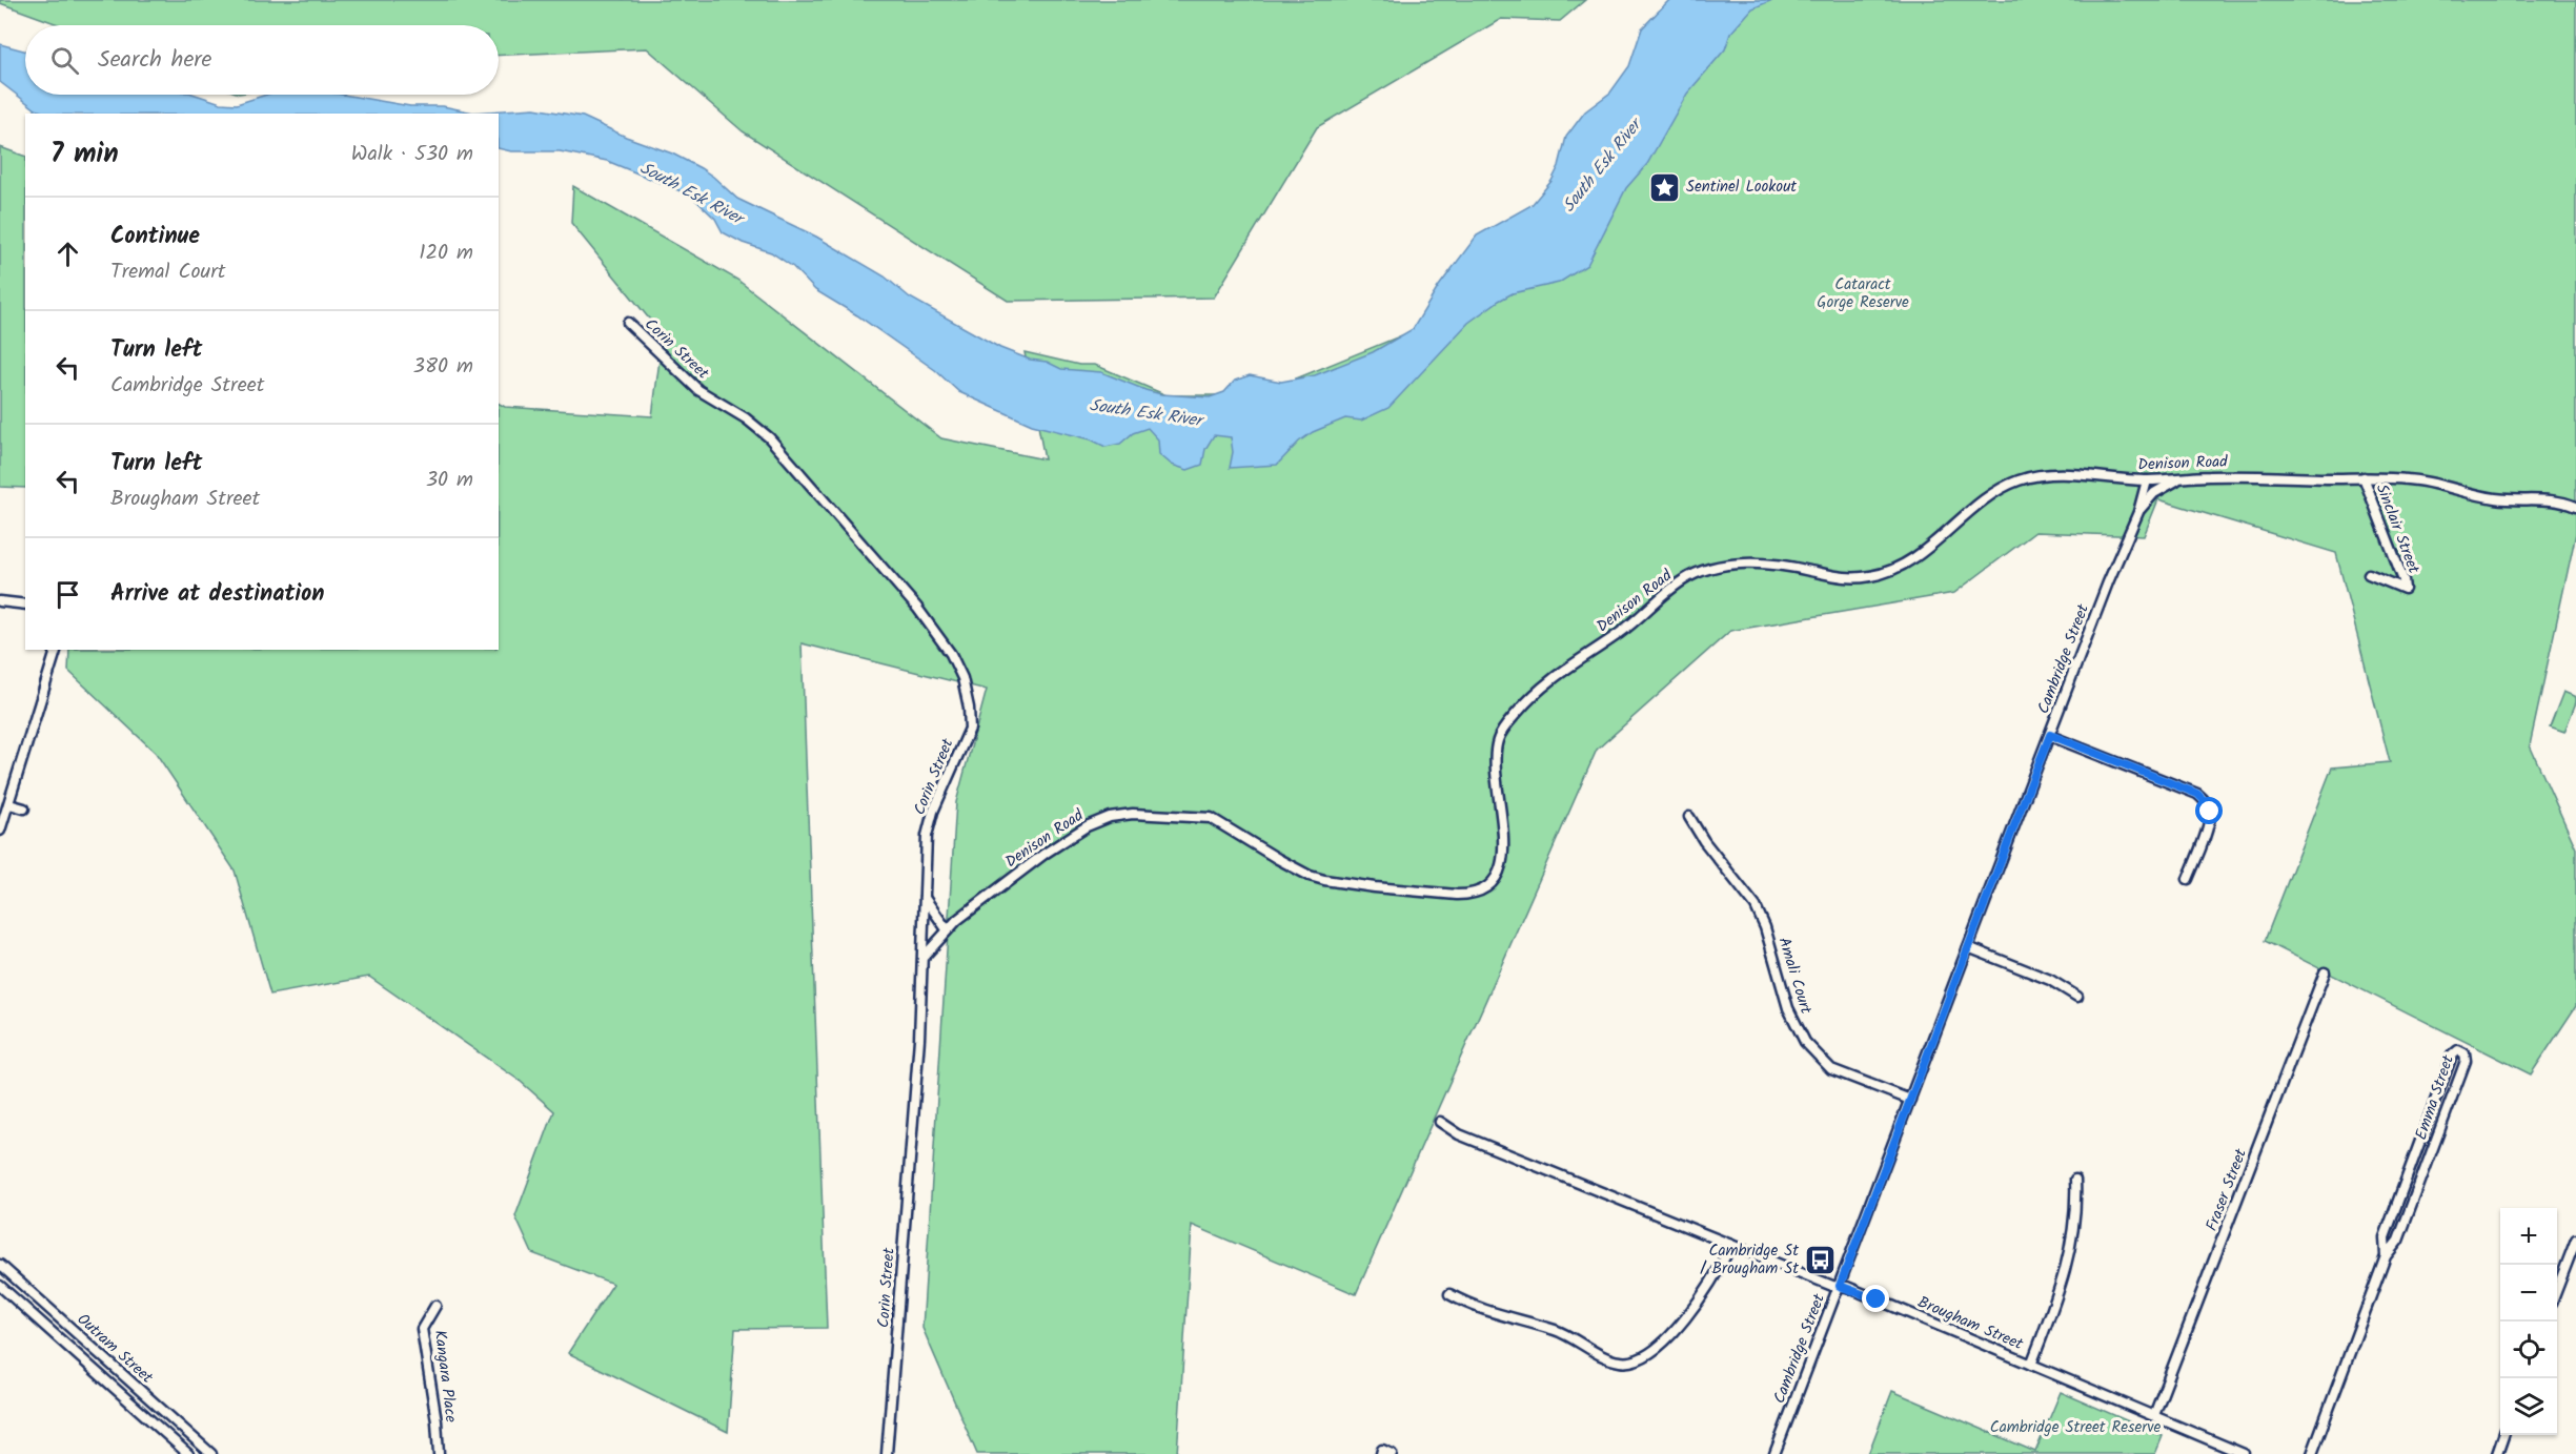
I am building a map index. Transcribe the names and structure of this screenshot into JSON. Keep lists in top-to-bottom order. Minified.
{"streets":{"street":["Corin Street","Denison Road","Sinclair Street","Cambridge Street","Amali Court","Emma Street","Fraser Street","Brougham Street","Outram Street","Kangara Place"]},"crossings":[["Corin Street","Denison Road"],["Denison Road","Sinclair Street"],["Denison Road","Cambridge Street"],["Cambridge Street","Amali Court"],["Cambridge Street","Brougham Street"],["Fraser Street","Brougham Street"]],"water":["South Esk River"],"parks":["Cataract Gorge Reserve","Cambridge Street Reserve"],"places":{"place":["Sentinel Lookout"],"bus stop":["Cambridge St / Brougham St"]},"page":{"search":"Search here","heading":["7 min","Walk · 530 m"],"list":[["Continue","Tremal Court","120 m"],["Turn left","Cambridge Street","380 m"],["Turn left","Brougham Street","30 m"],"Arrive at destination"],"map_buttons":["+","−"]}}
